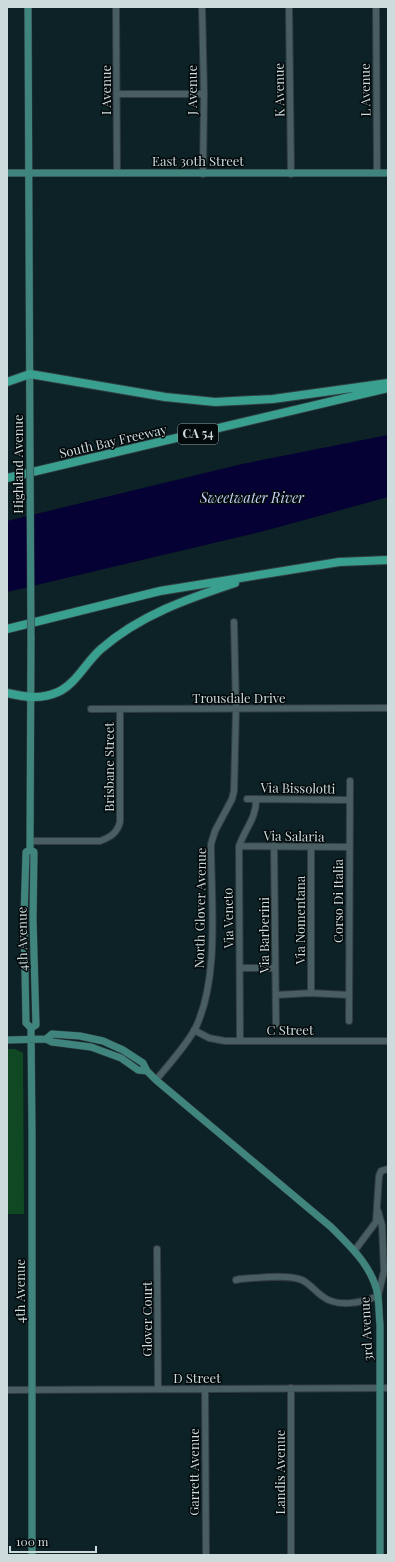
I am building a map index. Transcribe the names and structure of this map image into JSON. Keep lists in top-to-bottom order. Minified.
{"streets":{"highway":["CA 54","South Bay Freeway"],"main road":["East 30th Street","Highland Avenue","4th Avenue","3rd Avenue"],"street":["I Avenue","J Avenue","K Avenue","L Avenue","Trousdale Drive","Brisbane Street","Via Bissolotti","Via Salaria","Corso Di Italia","North Glover Avenue","Via Veneto","Via Nomentana","Via Barberini","C Street","Glover Court","D Street","Garrett Avenue","Landis Avenue"]},"crossings":[["I Avenue","East 30th Street"],["J Avenue","East 30th Street"],["K Avenue","East 30th Street"],["L Avenue","East 30th Street"],["East 30th Street","Highland Avenue"],["Highland Avenue","4th Avenue"],["Trousdale Drive","Brisbane Street"],["Trousdale Drive","North Glover Avenue"],["Brisbane Street","4th Avenue"],["Via Bissolotti","Corso Di Italia"],["Via Bissolotti","Via Veneto"],["Via Salaria","Corso Di Italia"],["Via Salaria","Via Veneto"],["Via Salaria","Via Nomentana"],["Via Salaria","Via Barberini"],["North Glover Avenue","C Street"],["North Glover Avenue","3rd Avenue"],["Via Veneto","C Street"],["4th Avenue","D Street"],["Glover Court","D Street"],["3rd Avenue","D Street"],["D Street","Garrett Avenue"],["D Street","Landis Avenue"]],"water":["Sweetwater River"],"scale_bar":"100 m"}
